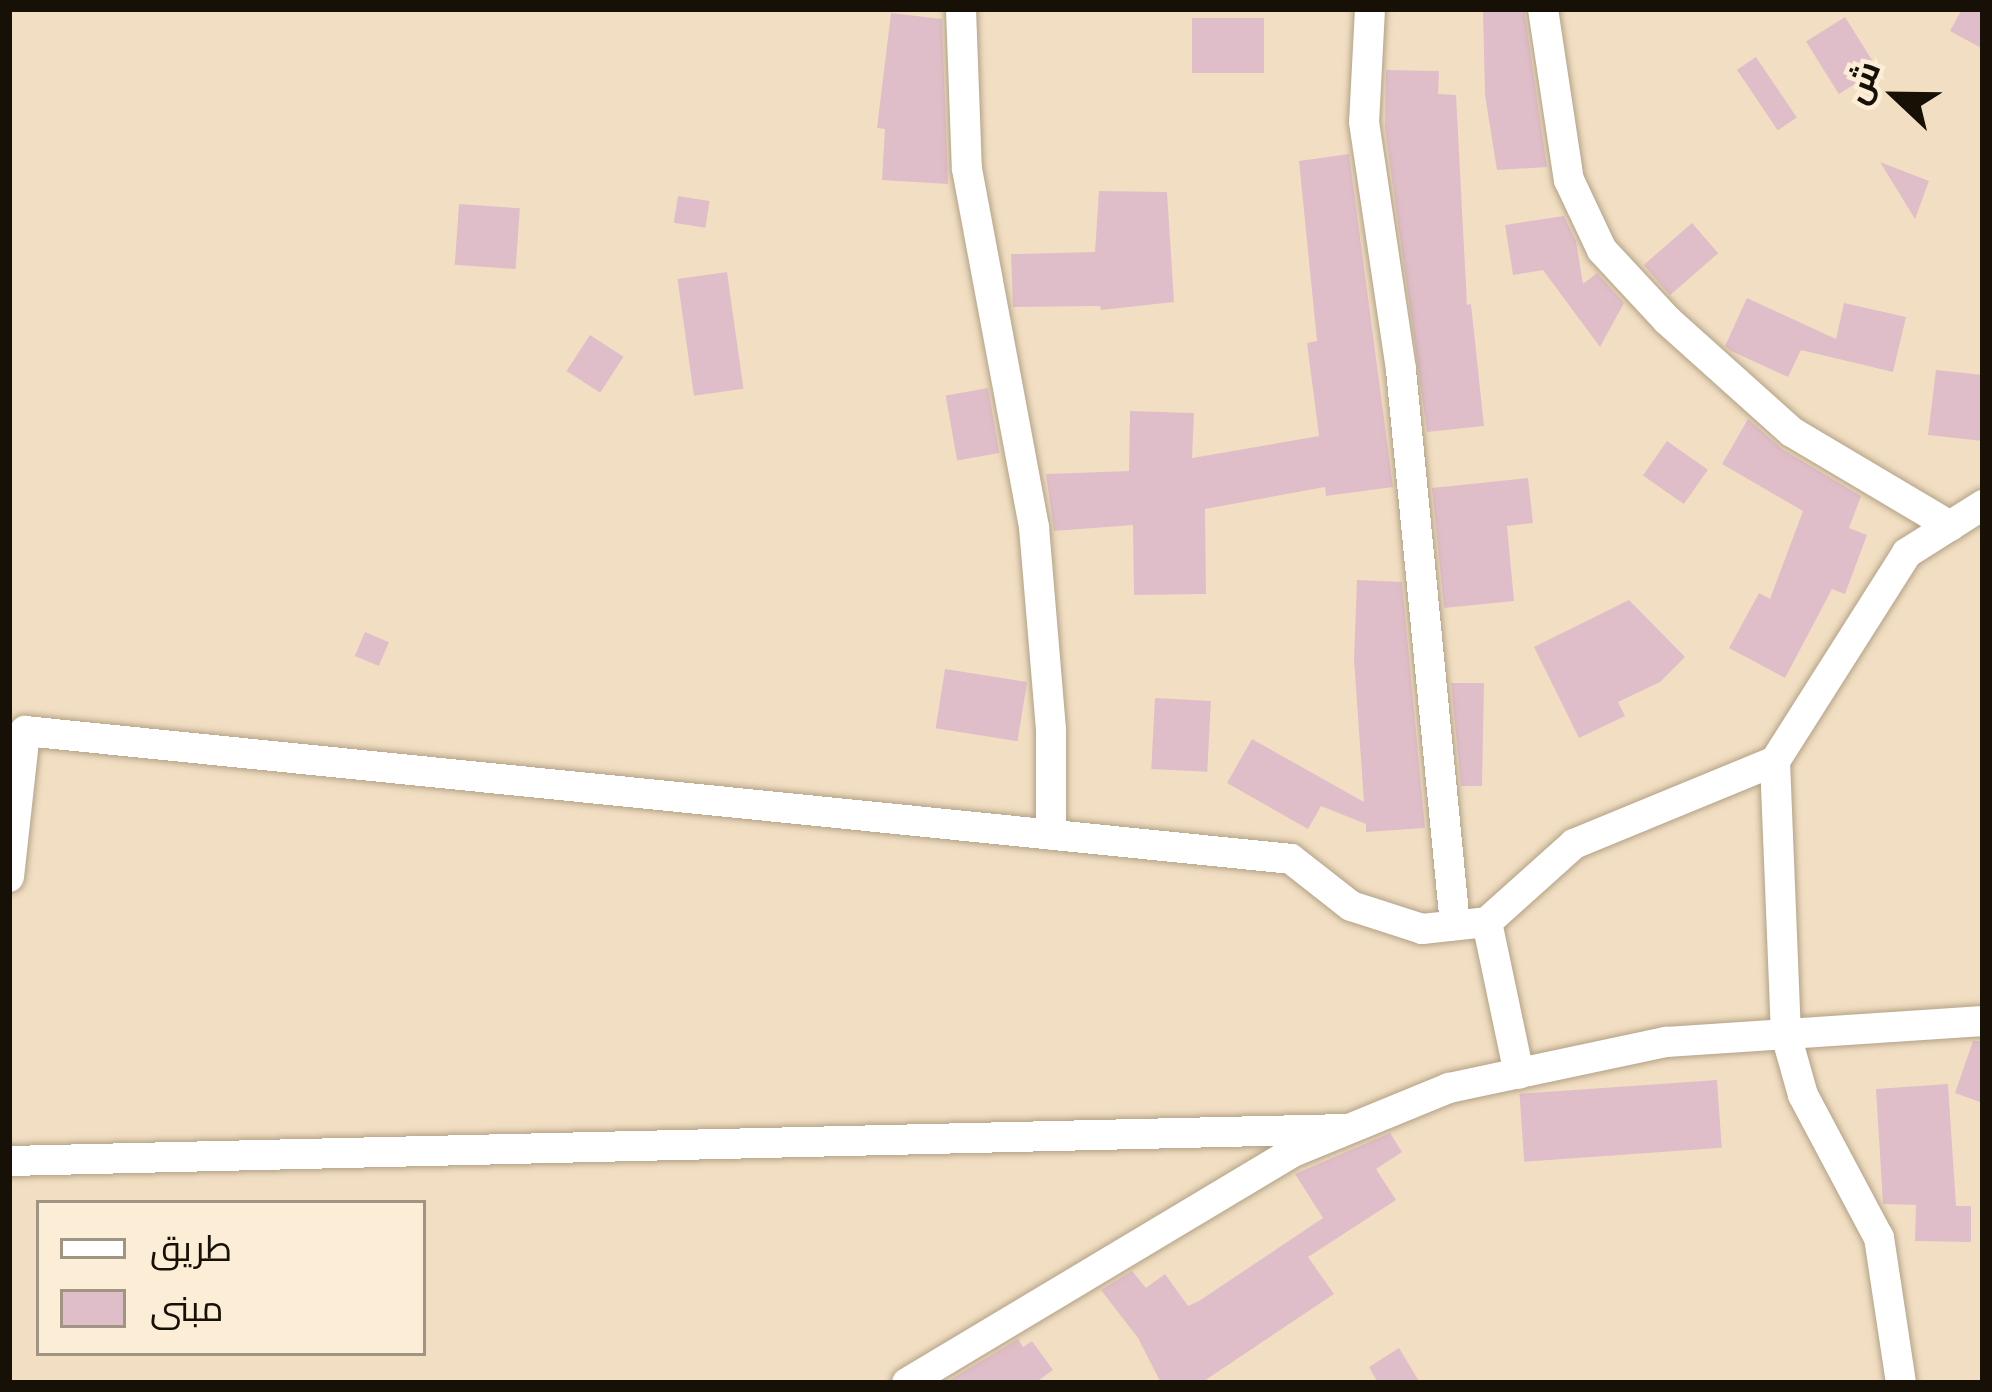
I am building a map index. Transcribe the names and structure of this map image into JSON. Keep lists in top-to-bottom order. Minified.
{"legend":["طريق","مبنى"],"north":"left"}
